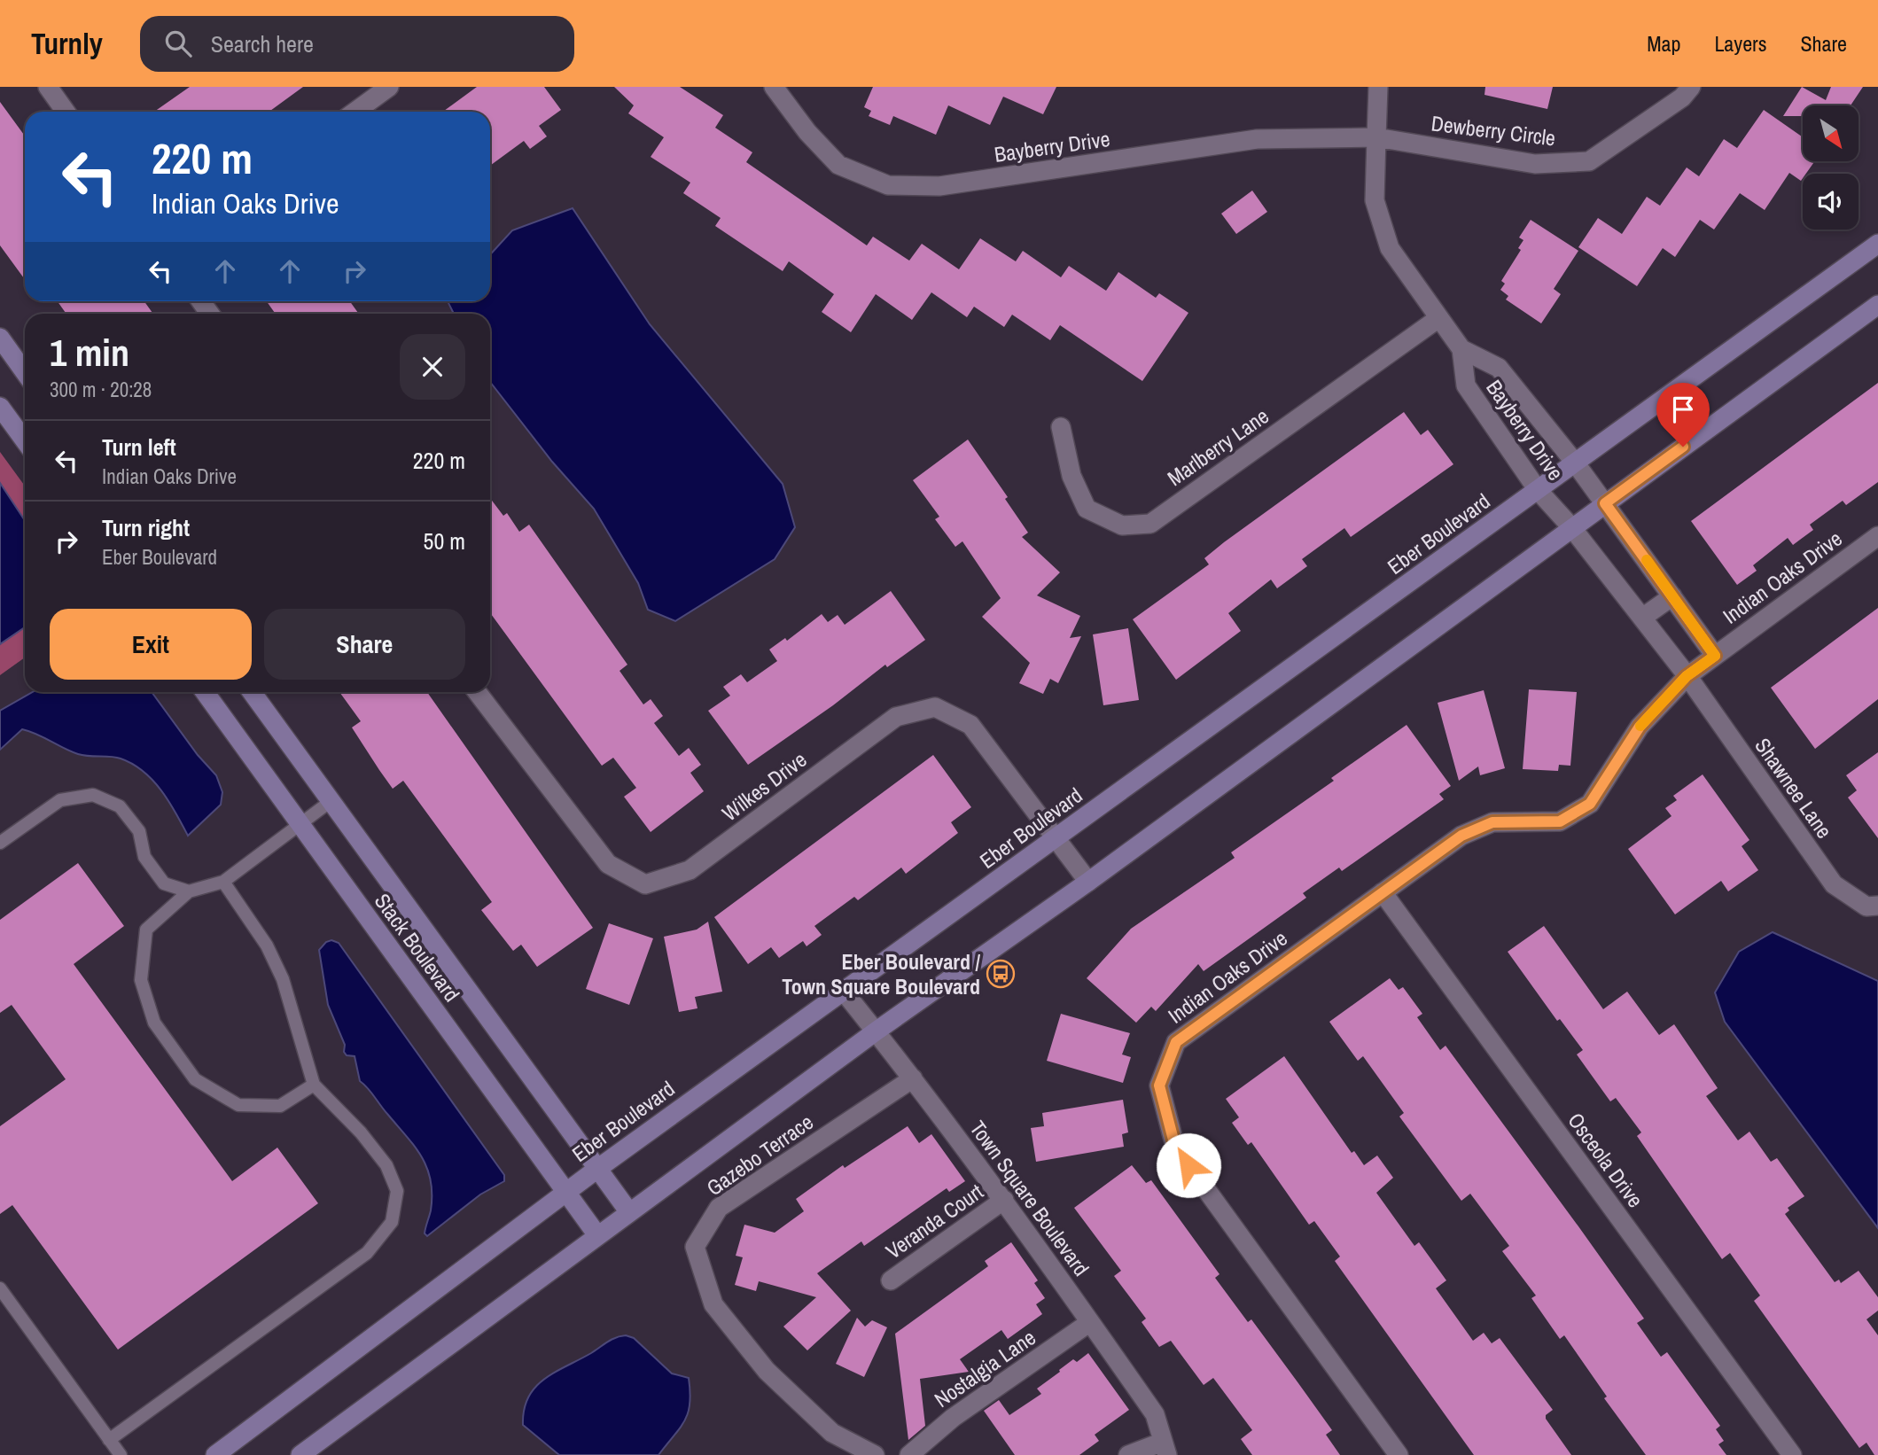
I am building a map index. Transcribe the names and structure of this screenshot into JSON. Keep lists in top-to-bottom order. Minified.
{"streets":{"street":["Dewberry Circle","Bayberry Drive","Marlberry Lane","Eber Boulevard","Indian Oaks Drive","Wilkes Drive","Shawnee Lane","Stack Boulevard","Gazebo Terrace","Osceola Drive","Town Square Boulevard","Veranda Court","Nostalgia Lane"]},"crossings":[["Dewberry Circle","Bayberry Drive"],["Bayberry Drive","Marlberry Lane"],["Bayberry Drive","Eber Boulevard"],["Bayberry Drive","Indian Oaks Drive"],["Eber Boulevard","Wilkes Drive"],["Eber Boulevard","Stack Boulevard"],["Eber Boulevard","Town Square Boulevard"],["Indian Oaks Drive","Shawnee Lane"],["Indian Oaks Drive","Osceola Drive"],["Gazebo Terrace","Town Square Boulevard"],["Town Square Boulevard","Veranda Court"],["Town Square Boulevard","Nostalgia Lane"]],"places":{"bus stop":["Eber Boulevard / Town Square Boulevard"]},"north":"bottom right","page":{"header":"Turnly","search":"Search here","nav":["Map","Layers","Share"],"turn":["220 m","Indian Oaks Drive"],"heading":["1 min","300 m · 20:28"],"list":[{"name":"Turn left","note":"Indian Oaks Drive","value":"220 m"},{"name":"Turn right","note":"Eber Boulevard","value":"50 m"}],"buttons":["Exit","Share"]}}
